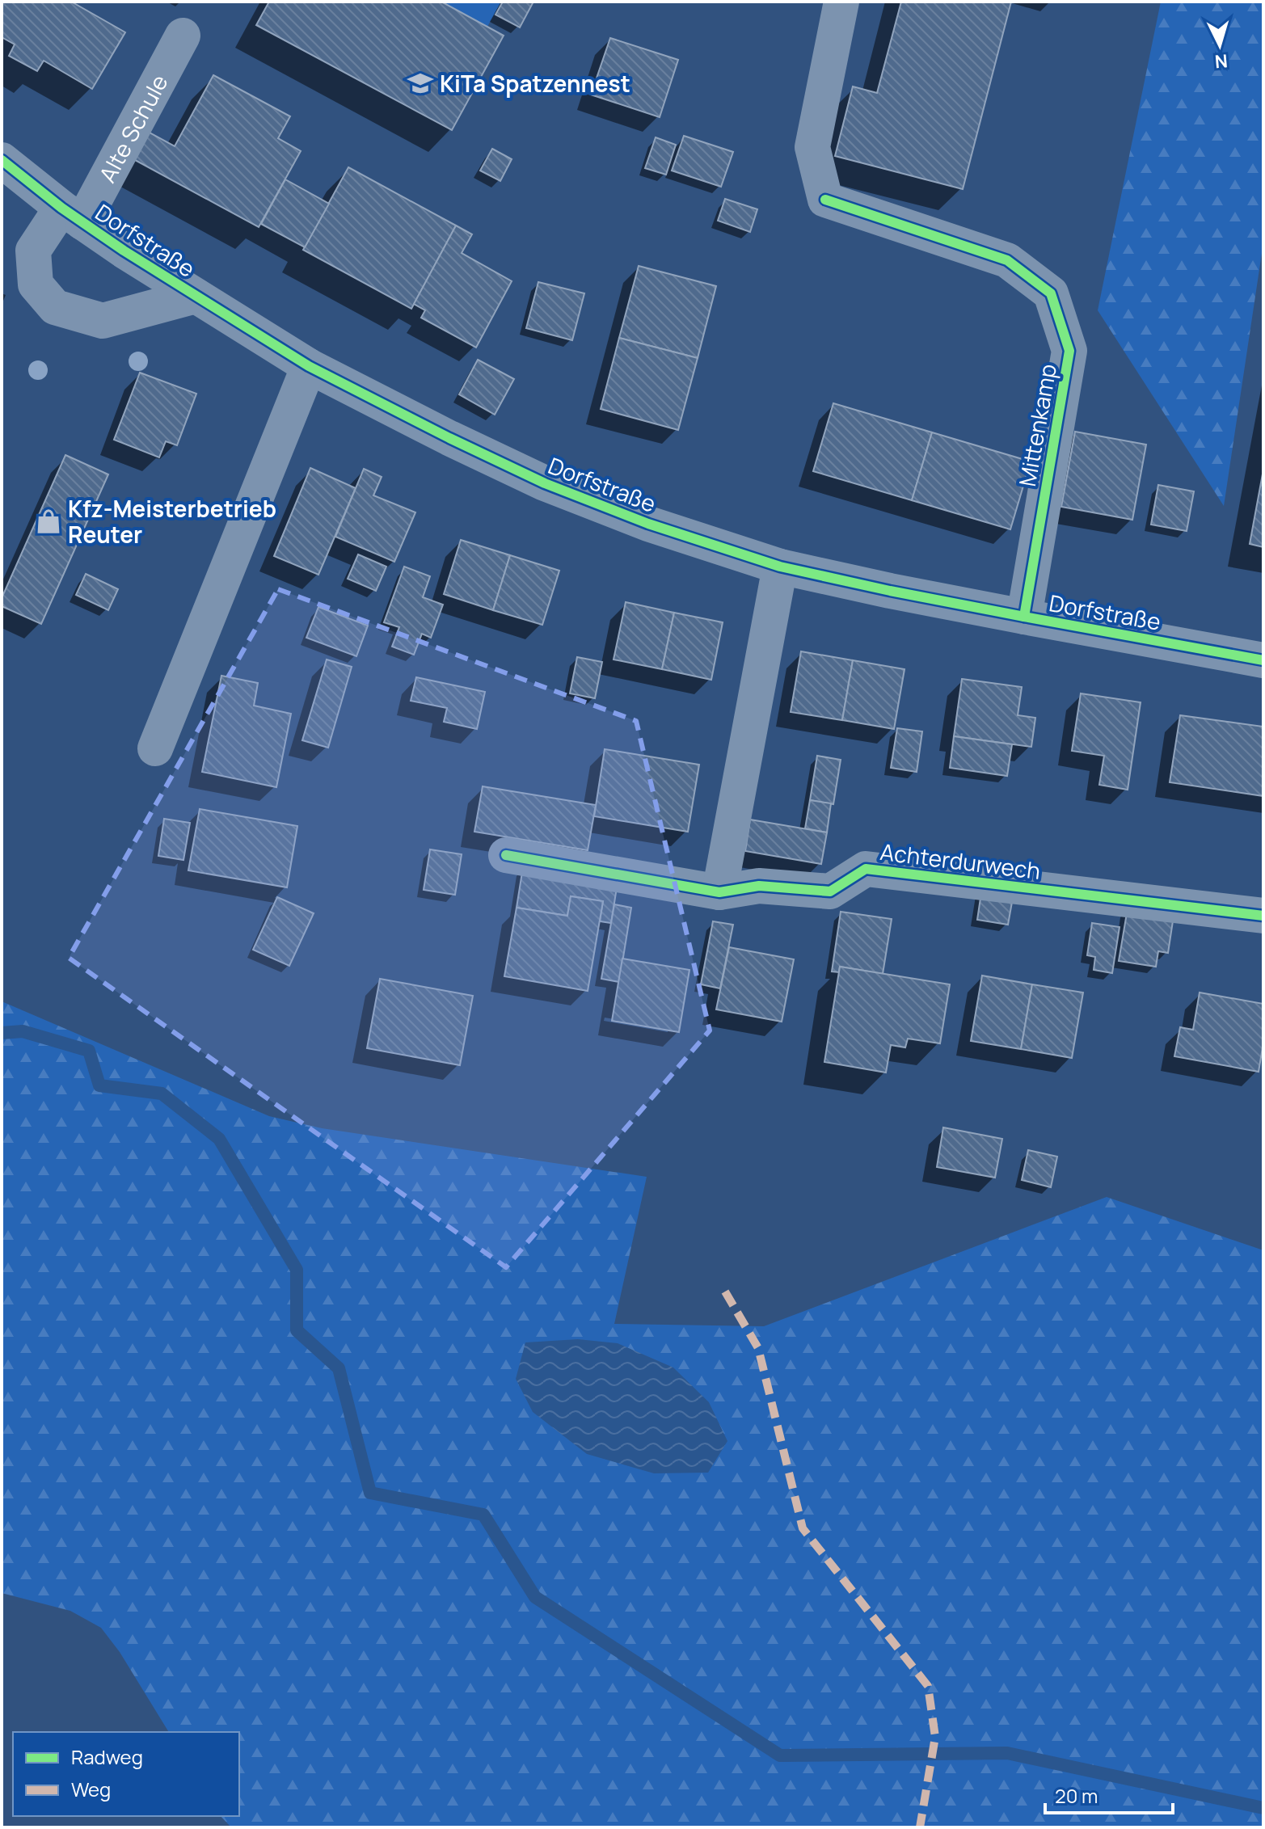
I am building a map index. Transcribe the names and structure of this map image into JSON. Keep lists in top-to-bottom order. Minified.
{"streets":{"street":["Alte Schule","Dorfstraße","Mittenkamp","Achterdurwech"]},"crossings":[["Alte Schule","Dorfstraße"],["Dorfstraße","Mittenkamp"]],"places":{"school or university":["KiTa Spatzennest"],"shop":["Kfz-Meisterbetrieb Reuter"]},"legend":["Radweg","Weg"],"scale_bar":"20 m","north":"bottom"}
